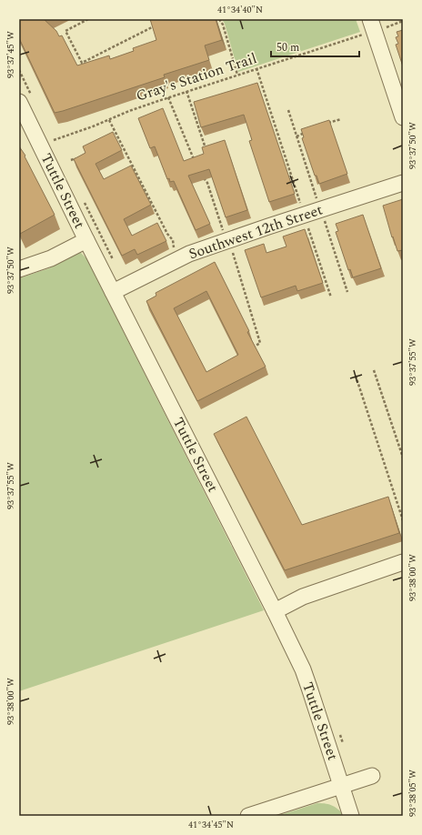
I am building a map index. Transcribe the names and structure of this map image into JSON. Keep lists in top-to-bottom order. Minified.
{"streets":{"street":["Tuttle Street","Southwest 12th Street"],"path":["Gray's Station Trail"]},"crossings":[["Tuttle Street","Southwest 12th Street"]],"scale_bar":"50 m","coordinates":["41°34'40\"N","93°37'45\"W","93°37'50\"W","93°37'55\"W","93°38'00\"W","93°38'05\"W","41°34'45\"N"]}
